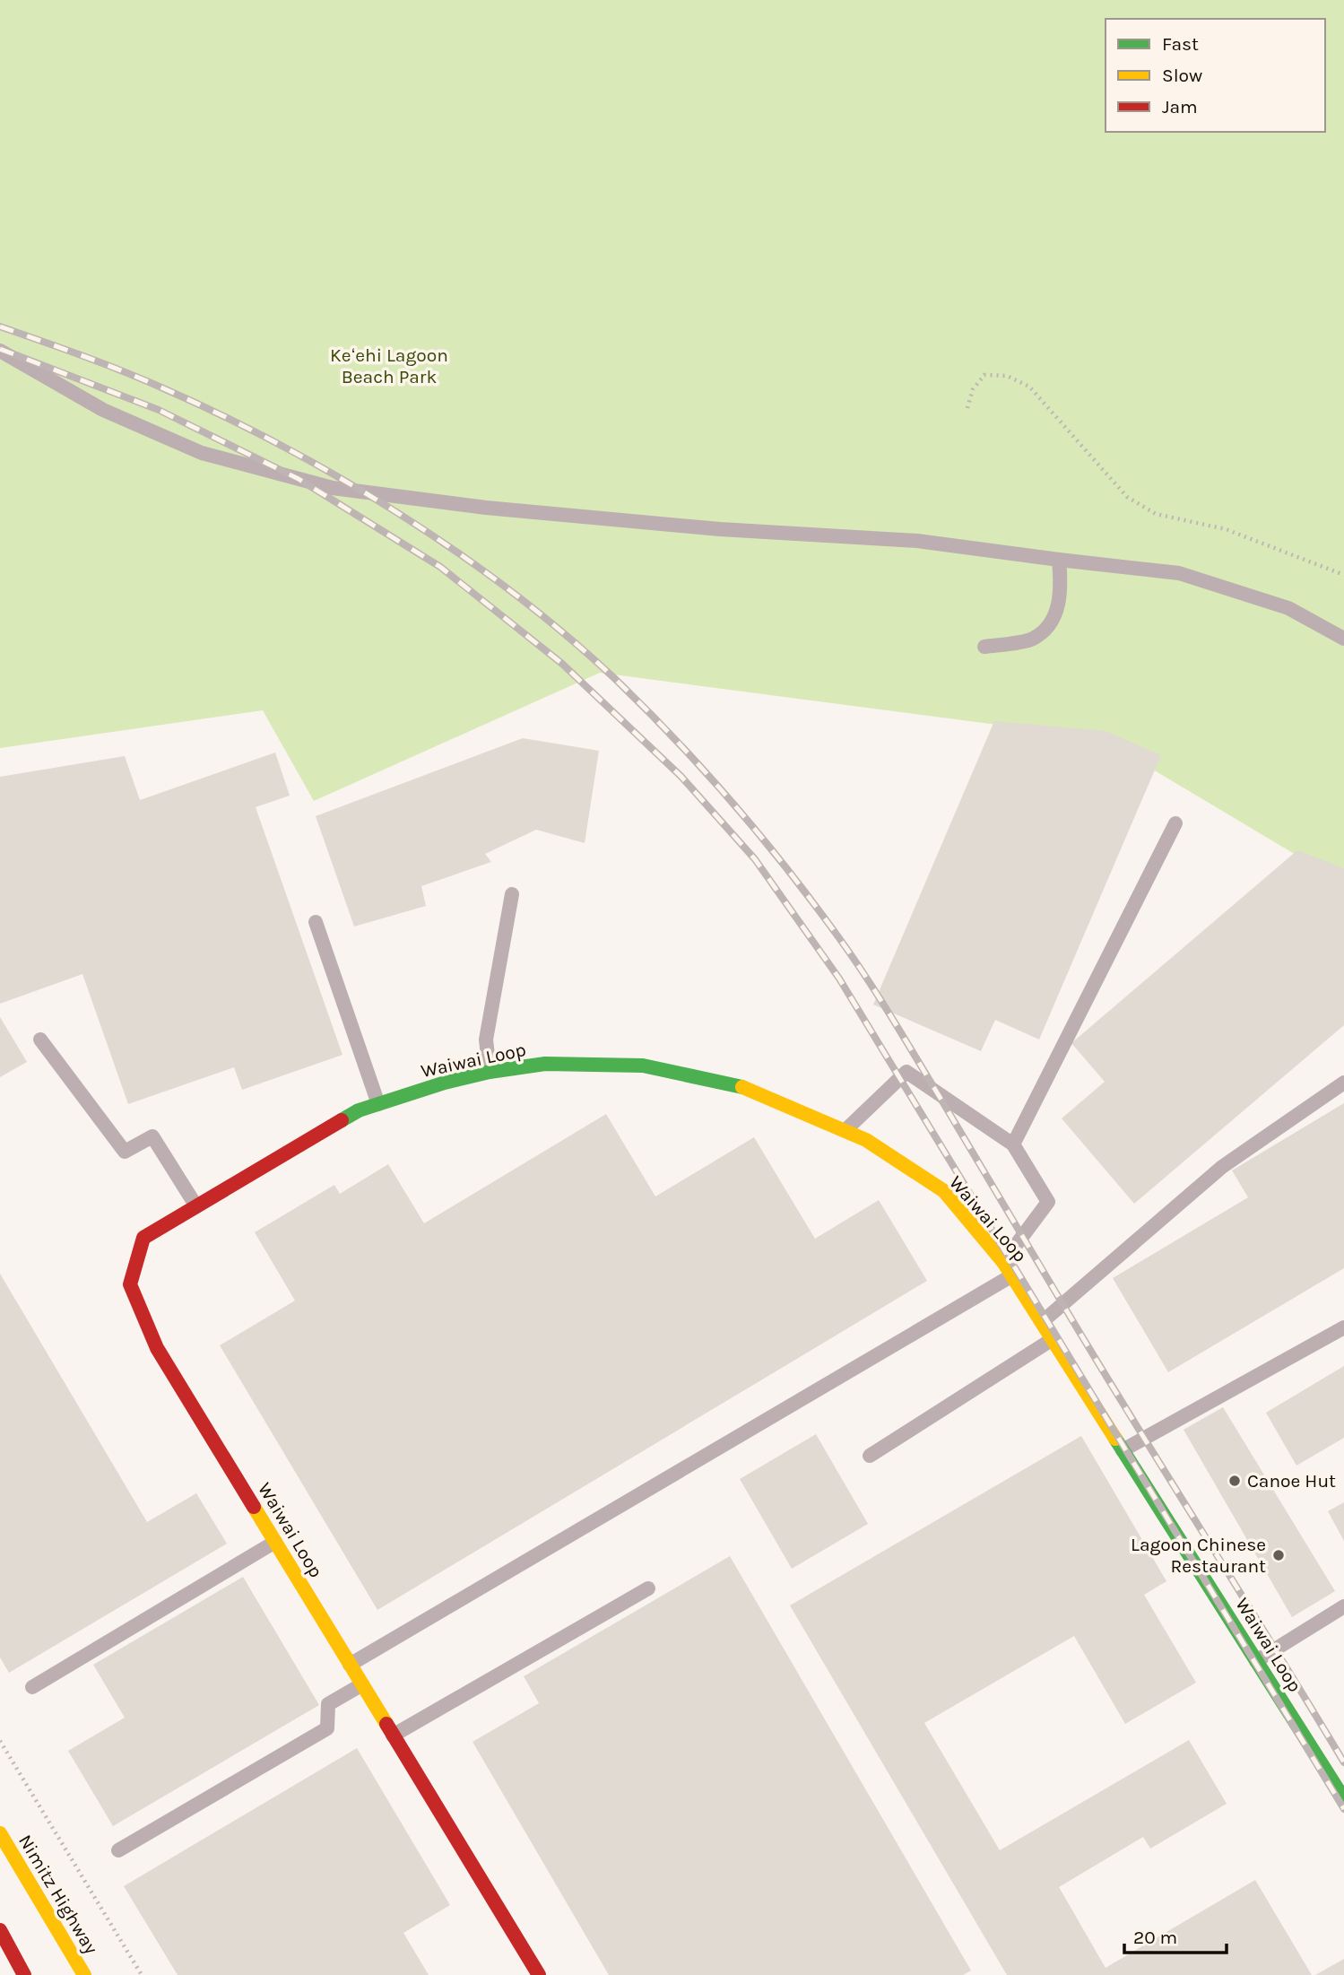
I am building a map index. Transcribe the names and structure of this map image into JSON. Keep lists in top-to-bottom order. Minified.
{"streets":{"main road":["Waiwai Loop","Nimitz Highway"]},"parks":["Keʻehi Lagoon Beach Park"],"places":["Canoe Hut","Lagoon Chinese Restaurant"],"legend":["Fast","Slow","Jam"],"scale_bar":"20 m"}
